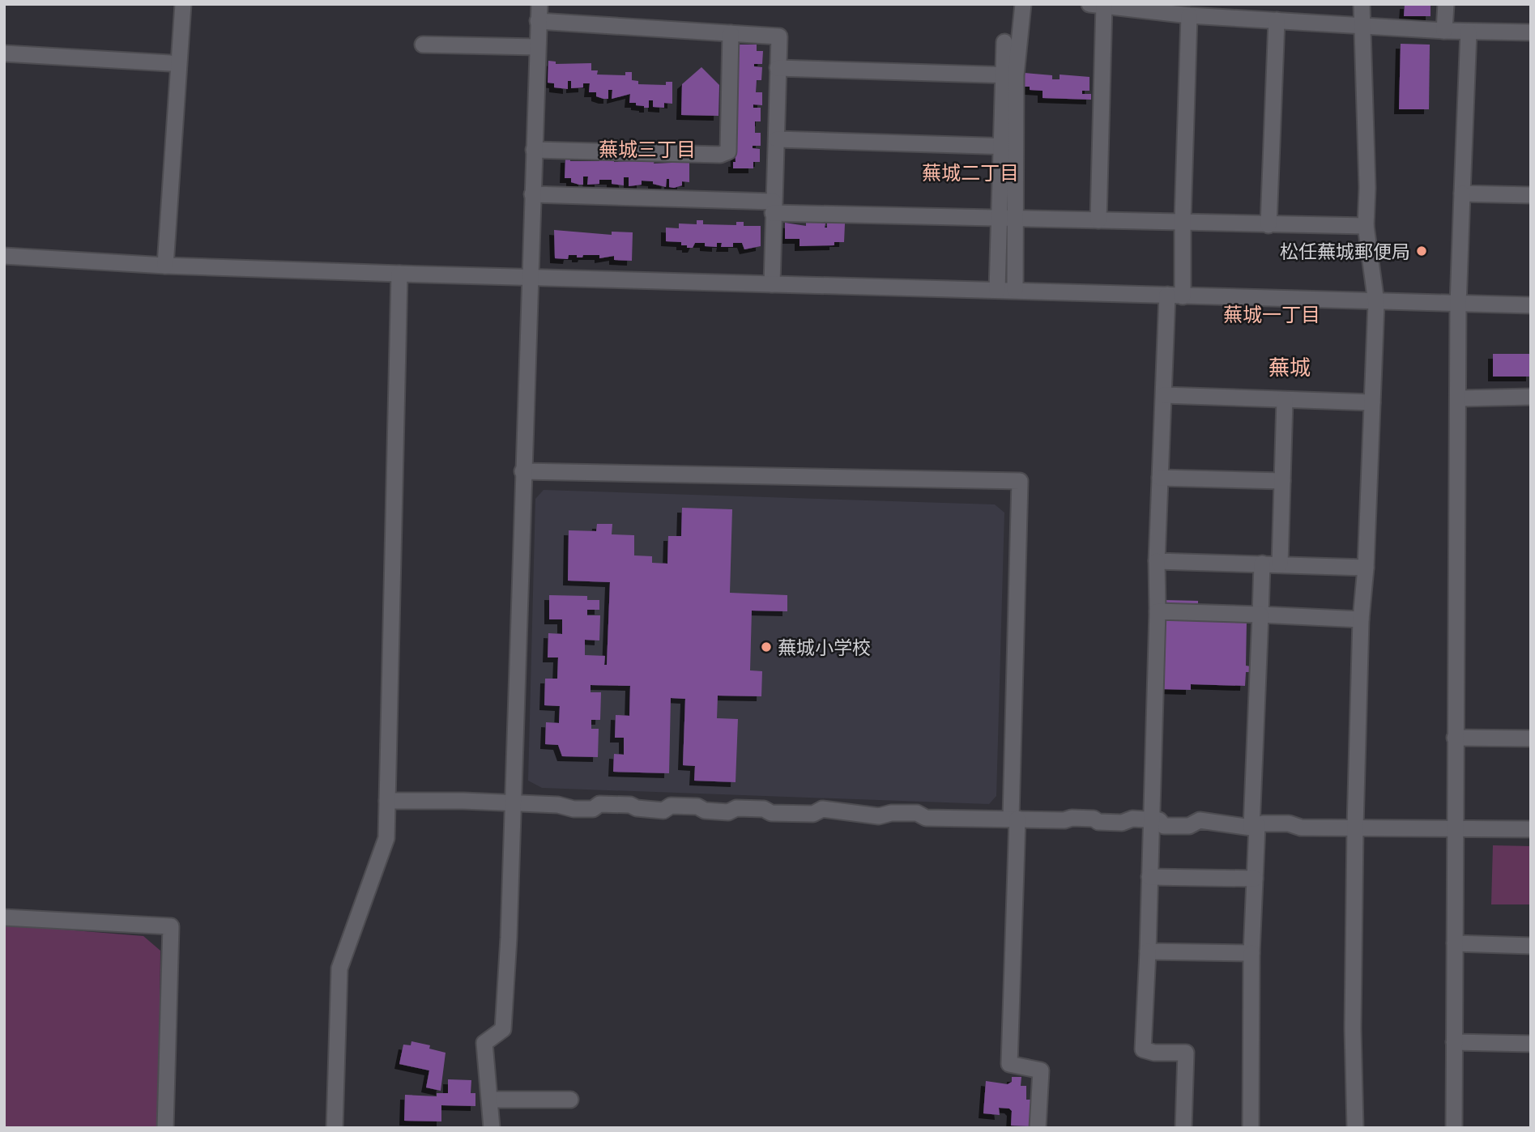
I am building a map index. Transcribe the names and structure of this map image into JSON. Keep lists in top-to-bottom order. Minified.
{"districts":["蕪城三丁目","蕪城二丁目","蕪城一丁目","蕪城"],"places":["松任蕪城郵便局","蕪城小学校"]}
